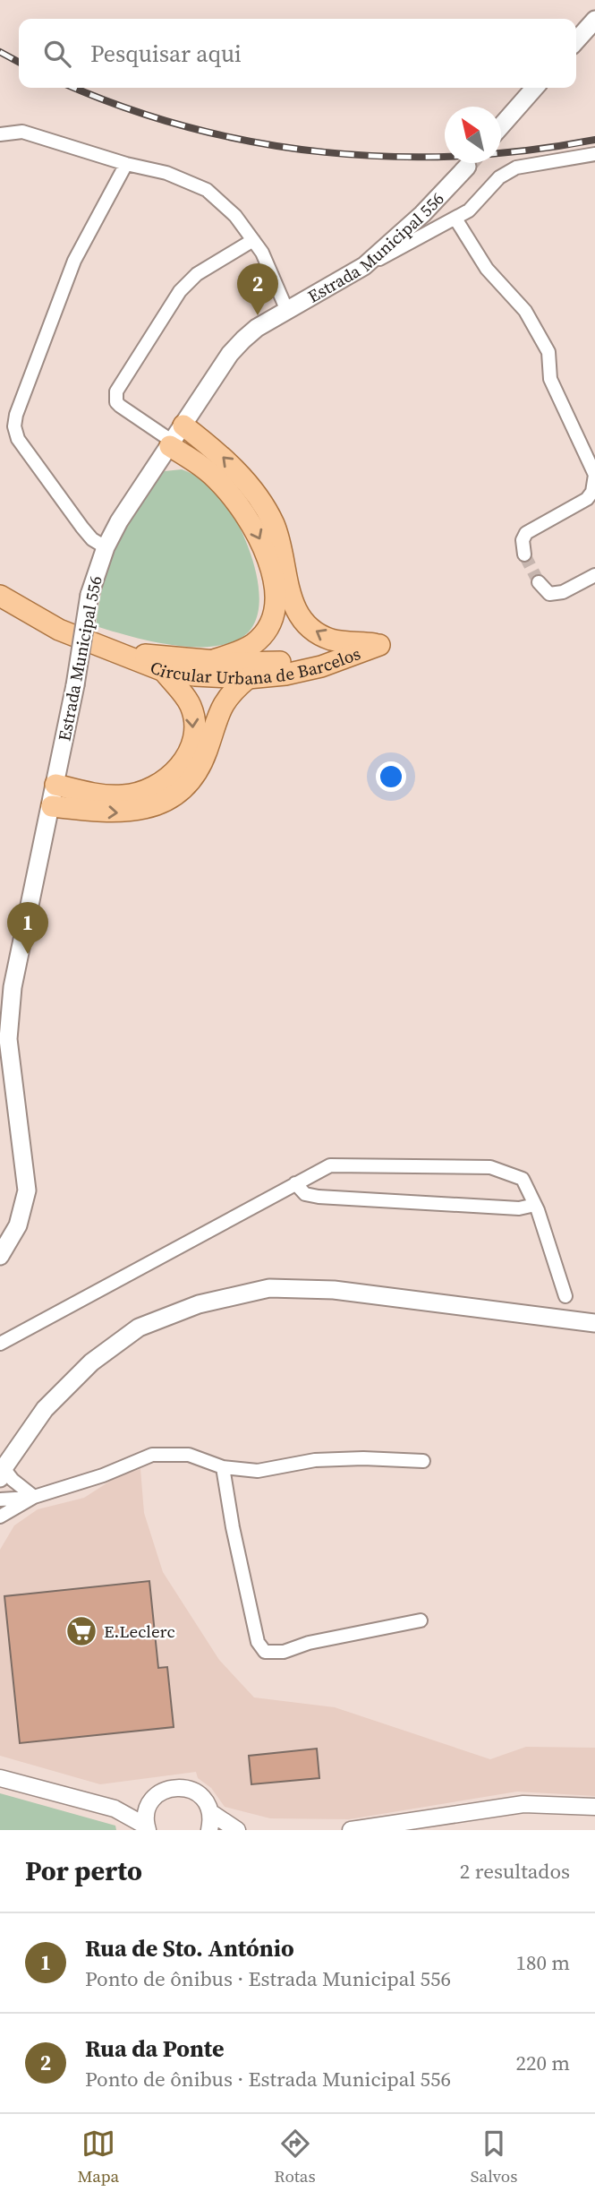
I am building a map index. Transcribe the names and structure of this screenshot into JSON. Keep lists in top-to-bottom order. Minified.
{"streets":{"main road":["Estrada Municipal 556","Circular Urbana de Barcelos"]},"places":{"supermarket":["E.Leclerc"]},"north":"top left","page":{"search":"Pesquisar aqui","pins":["2","1"],"heading":["Por perto","2 resultados"],"list":[{"mark":"1","name":"Rua de Sto. António","note":"Ponto de ônibus · Estrada Municipal 556","value":"180 m"},{"mark":"2","name":"Rua da Ponte","note":"Ponto de ônibus · Estrada Municipal 556","value":"220 m"}],"nav":["Mapa","Rotas","Salvos"]}}
